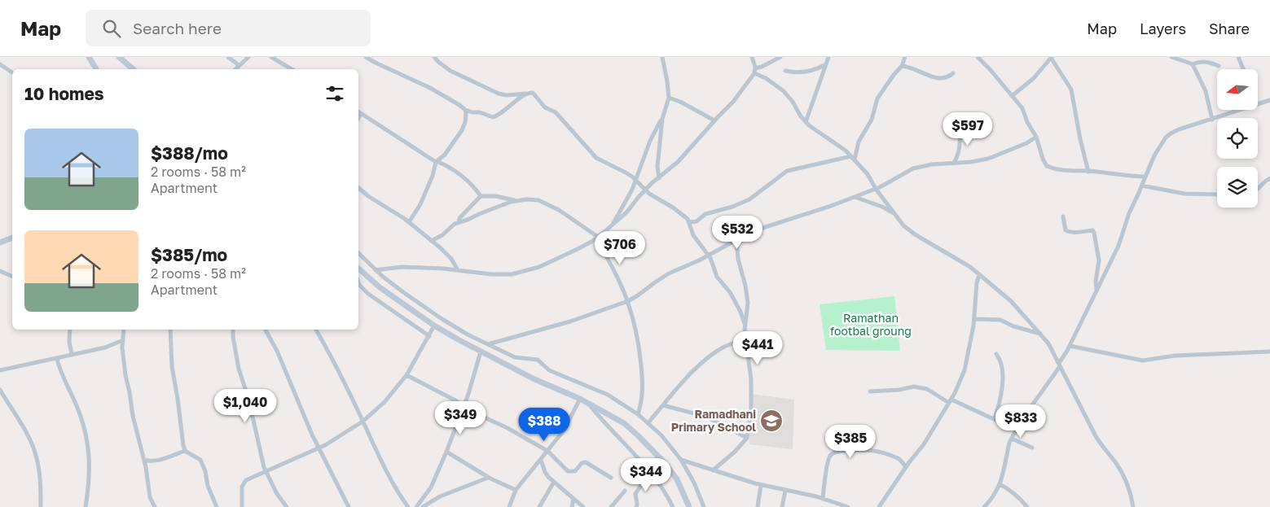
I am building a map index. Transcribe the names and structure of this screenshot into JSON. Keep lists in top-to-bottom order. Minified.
{"parks":["Ramathan footbal groung"],"places":{"school or university":["Ramadhani Primary School"]},"north":"left","page":{"header":"Map","search":"Search here","nav":["Map","Layers","Share"],"heading":"10 homes","price":["$597","$532","$706","$441","$1,040","$349","$833","$388","$385","$344"],"list":[{"name":"$388/mo","note":"2 rooms · 58 m² · Apartment"},{"name":"$385/mo","note":"2 rooms · 58 m² · Apartment"}]}}
